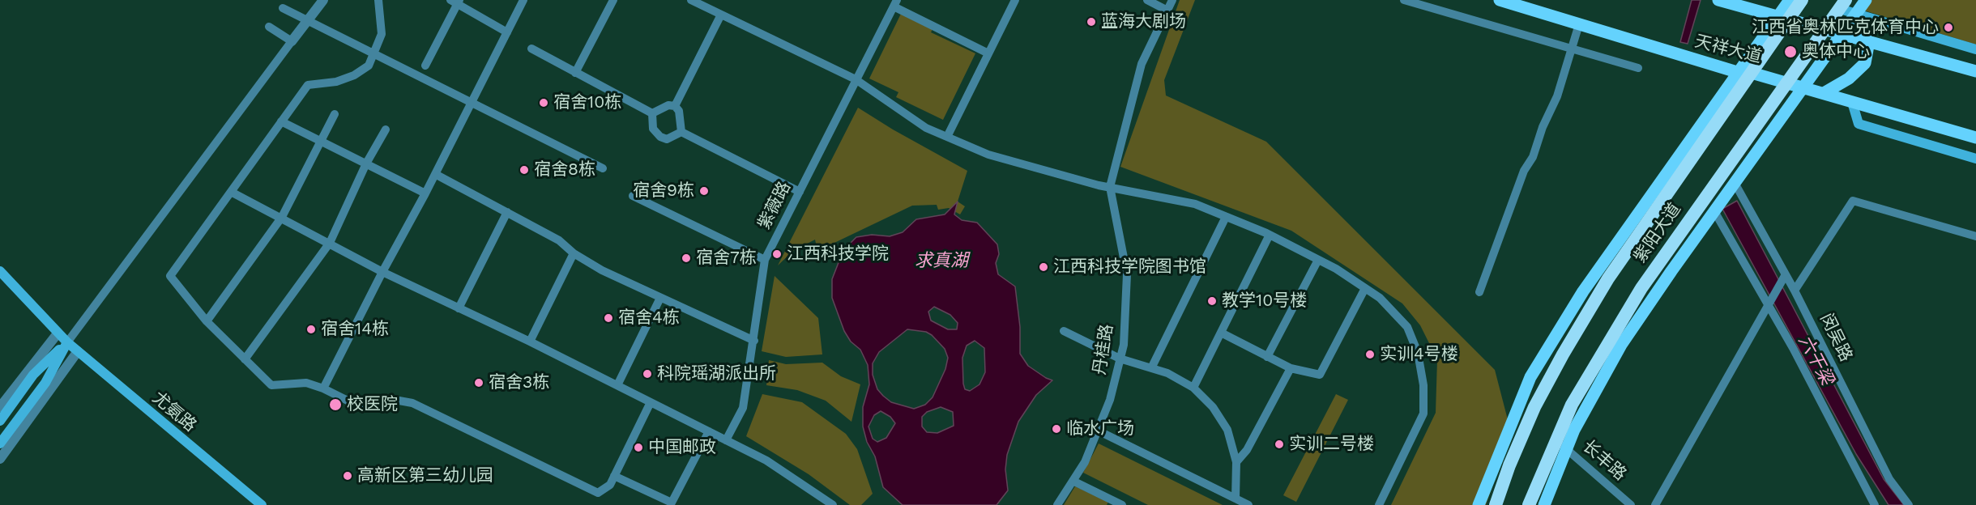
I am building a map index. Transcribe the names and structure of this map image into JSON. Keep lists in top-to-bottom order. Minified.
{"streets":{"highway":["紫阳大道"],"main road":["天祥大道","尤氨路"],"street":["紫薇路","闵吴路","丹桂路","长丰路"]},"crossings":[["天祥大道","紫阳大道"],["紫阳大道","长丰路"]],"water":["求真湖","六干梁"],"places":["蓝海大剧场","江西省奥林匹克体育中心","奥体中心","宿舍10栋","宿舍8栋","宿舍9栋","江西科技学院","宿舍7栋","江西科技学院图书馆","教学10号楼","宿舍4栋","宿舍14栋","实训4号楼","科院瑶湖派出所","宿舍3栋","校医院","临水广场","实训二号楼","中国邮政","高新区第三幼儿园"]}
